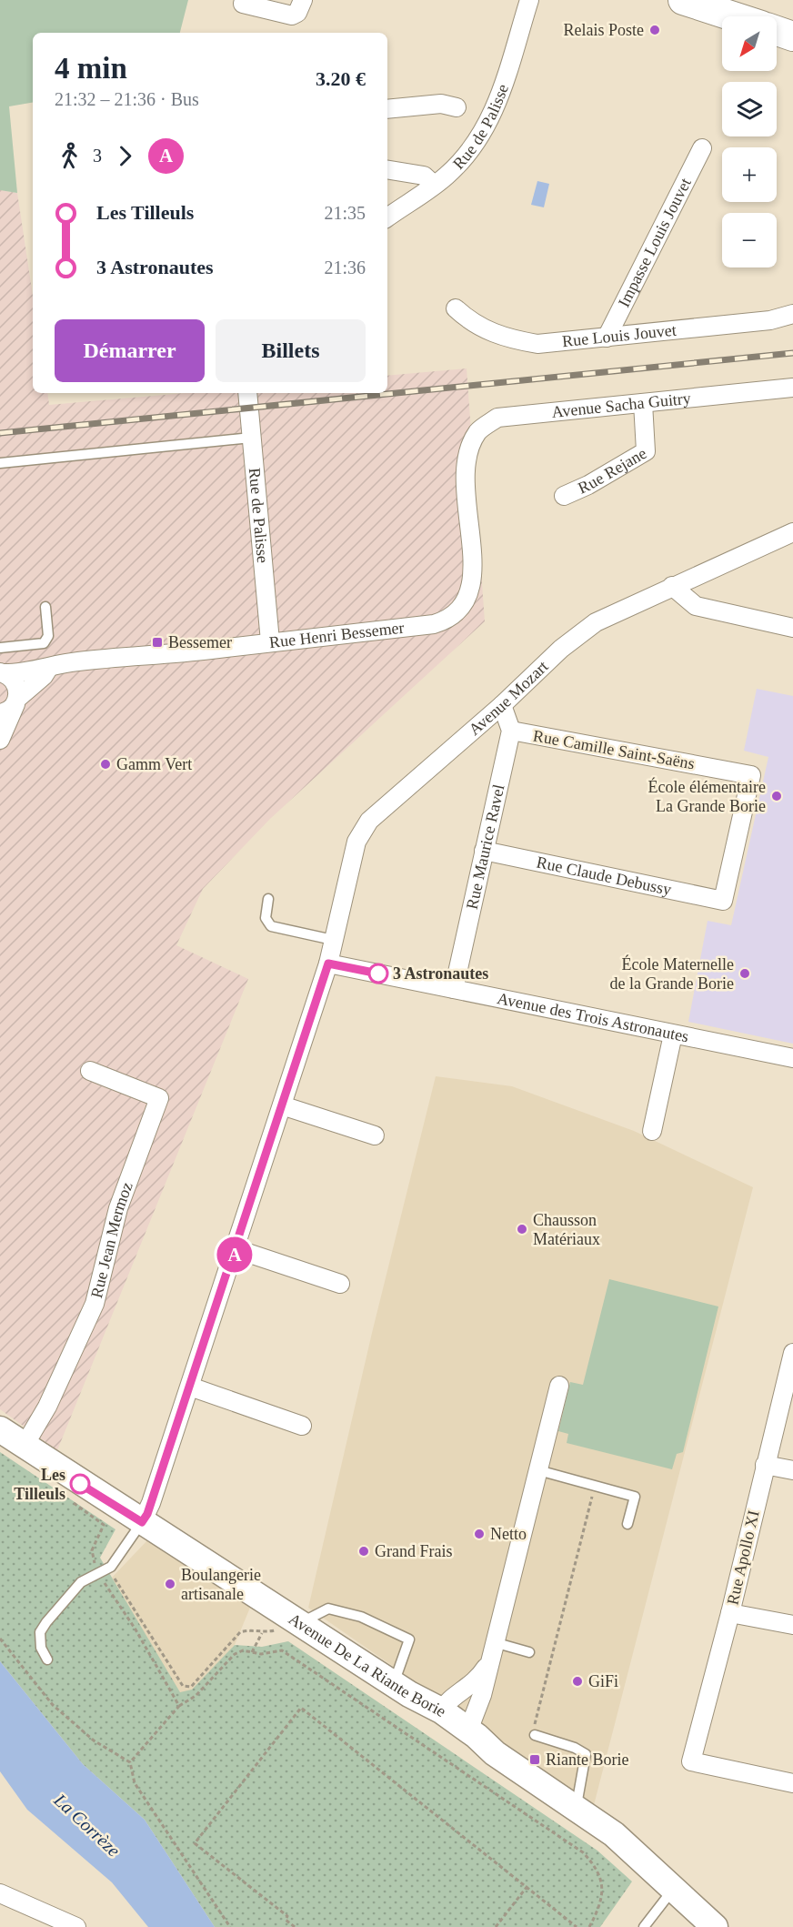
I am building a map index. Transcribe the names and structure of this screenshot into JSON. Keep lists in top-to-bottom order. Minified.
{"streets":{"street":["Rue de Palisse","Impasse Louis Jouvet","Rue Louis Jouvet","Avenue Sacha Guitry","Rue Rejane","Rue Henri Bessemer","Avenue Mozart","Rue Camille Saint-Saëns","Rue Maurice Ravel","Rue Claude Debussy","Avenue des Trois Astronautes","Rue Jean Mermoz","Rue Apollo XI","Avenue De La Riante Borie"]},"crossings":[["Rue de Palisse","Rue Henri Bessemer"],["Impasse Louis Jouvet","Rue Louis Jouvet"],["Avenue Sacha Guitry","Rue Rejane"],["Avenue Sacha Guitry","Rue Henri Bessemer"],["Avenue Mozart","Avenue des Trois Astronautes"],["Avenue Mozart","Avenue De La Riante Borie"],["Rue Camille Saint-Saëns","Rue Maurice Ravel"],["Rue Camille Saint-Saëns","Rue Claude Debussy"],["Rue Maurice Ravel","Rue Claude Debussy"],["Rue Maurice Ravel","Avenue des Trois Astronautes"],["Rue Jean Mermoz","Avenue De La Riante Borie"]],"water":["La Corrèze"],"places":{"other":["Relais Poste","Gamm Vert","École élémentaire La Grande Borie","3 Astronautes","École Maternelle de la Grande Borie","Chausson Matériaux","Les Tilleuls","Netto","Grand Frais","Boulangerie artisanale","GiFi"],"transit":["Bessemer","Riante Borie"]},"lines":["bus line A"],"north":"bottom left","page":{"on_map":"A","map_buttons":["+","−"],"heading":["4 min","21:32 – 21:36 · Bus","3.20 €"],"legs":["3","A"],"list":[{"name":"Les Tilleuls","value":"21:35"},{"name":"3 Astronautes","value":"21:36"}],"buttons":["Démarrer","Billets"]}}
